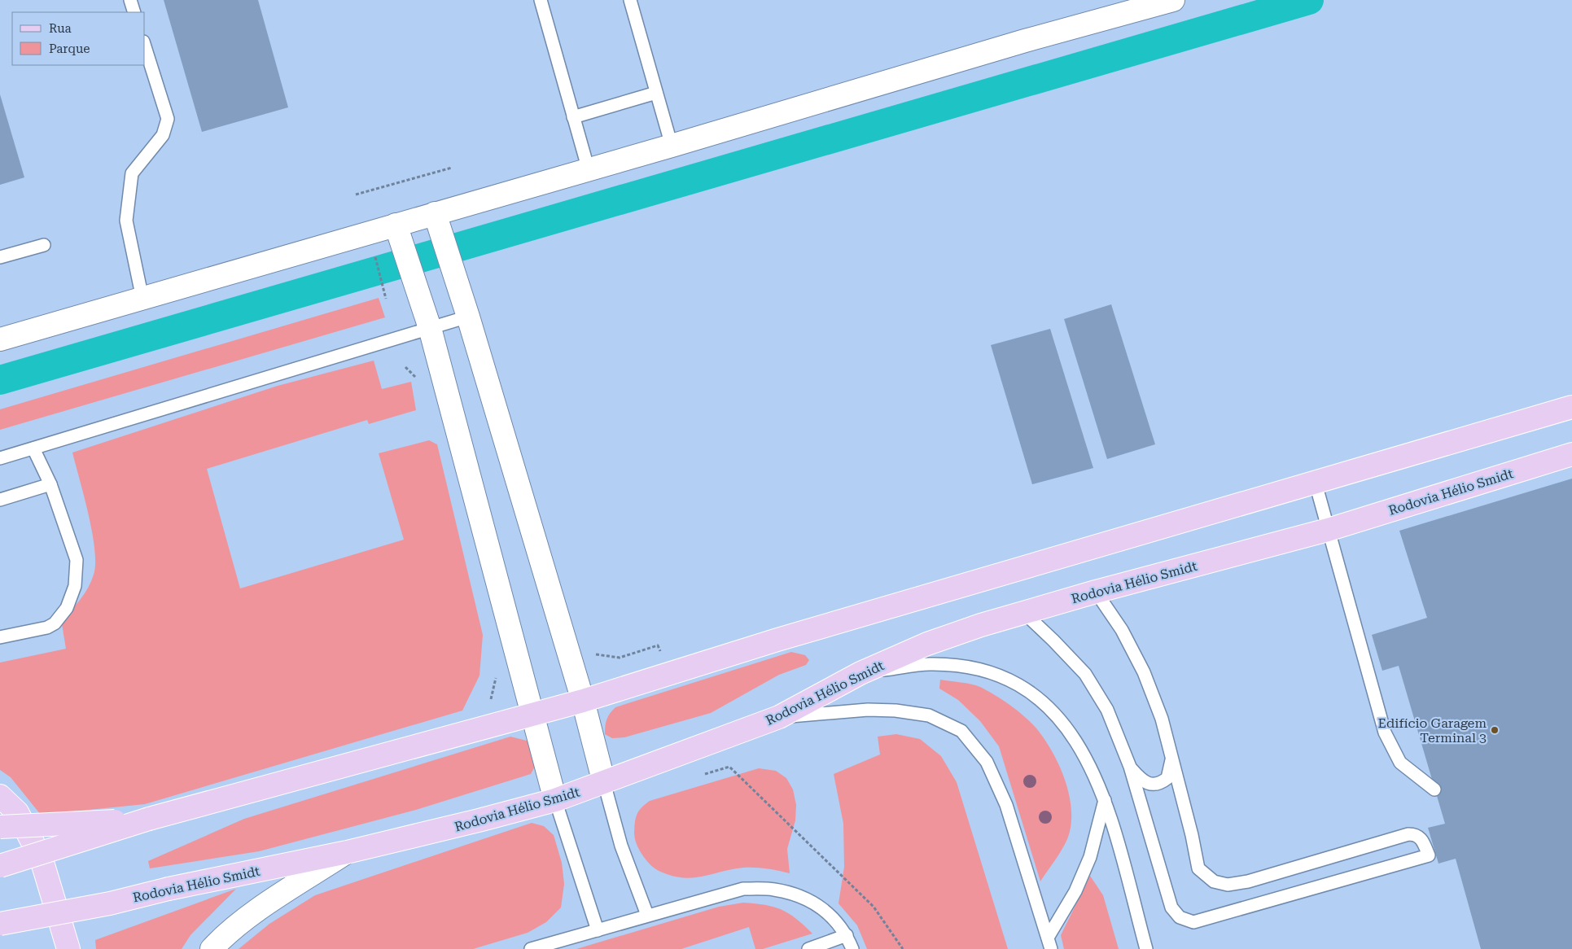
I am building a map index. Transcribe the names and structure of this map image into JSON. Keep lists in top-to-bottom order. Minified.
{"streets":{"main road":["Rodovia Hélio Smidt"]},"places":["Edifício Garagem Terminal 3"],"legend":["Rua","Parque"]}
